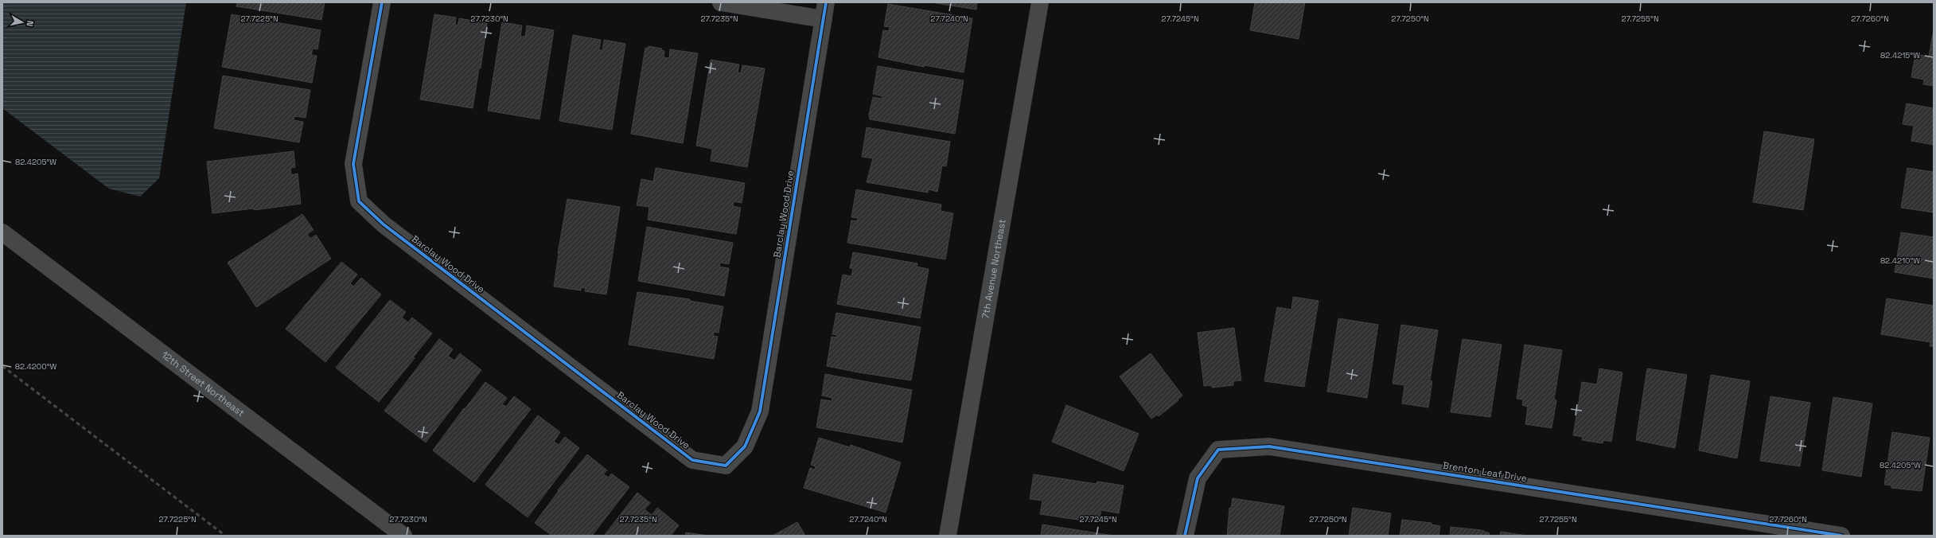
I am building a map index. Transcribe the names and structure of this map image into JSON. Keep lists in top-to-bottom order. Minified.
{"streets":{"street":["Barclay Wood Drive","7th Avenue Northeast","12th Street Northeast","Brenton Leaf Drive"]},"north":"right","coordinates":["27.7225°N","27.7230°N","27.7235°N","27.7240°N","27.7245°N","27.7250°N","27.7255°N","27.7260°N","82.4215°W","82.4205°W","82.4210°W","82.4200°W"]}
